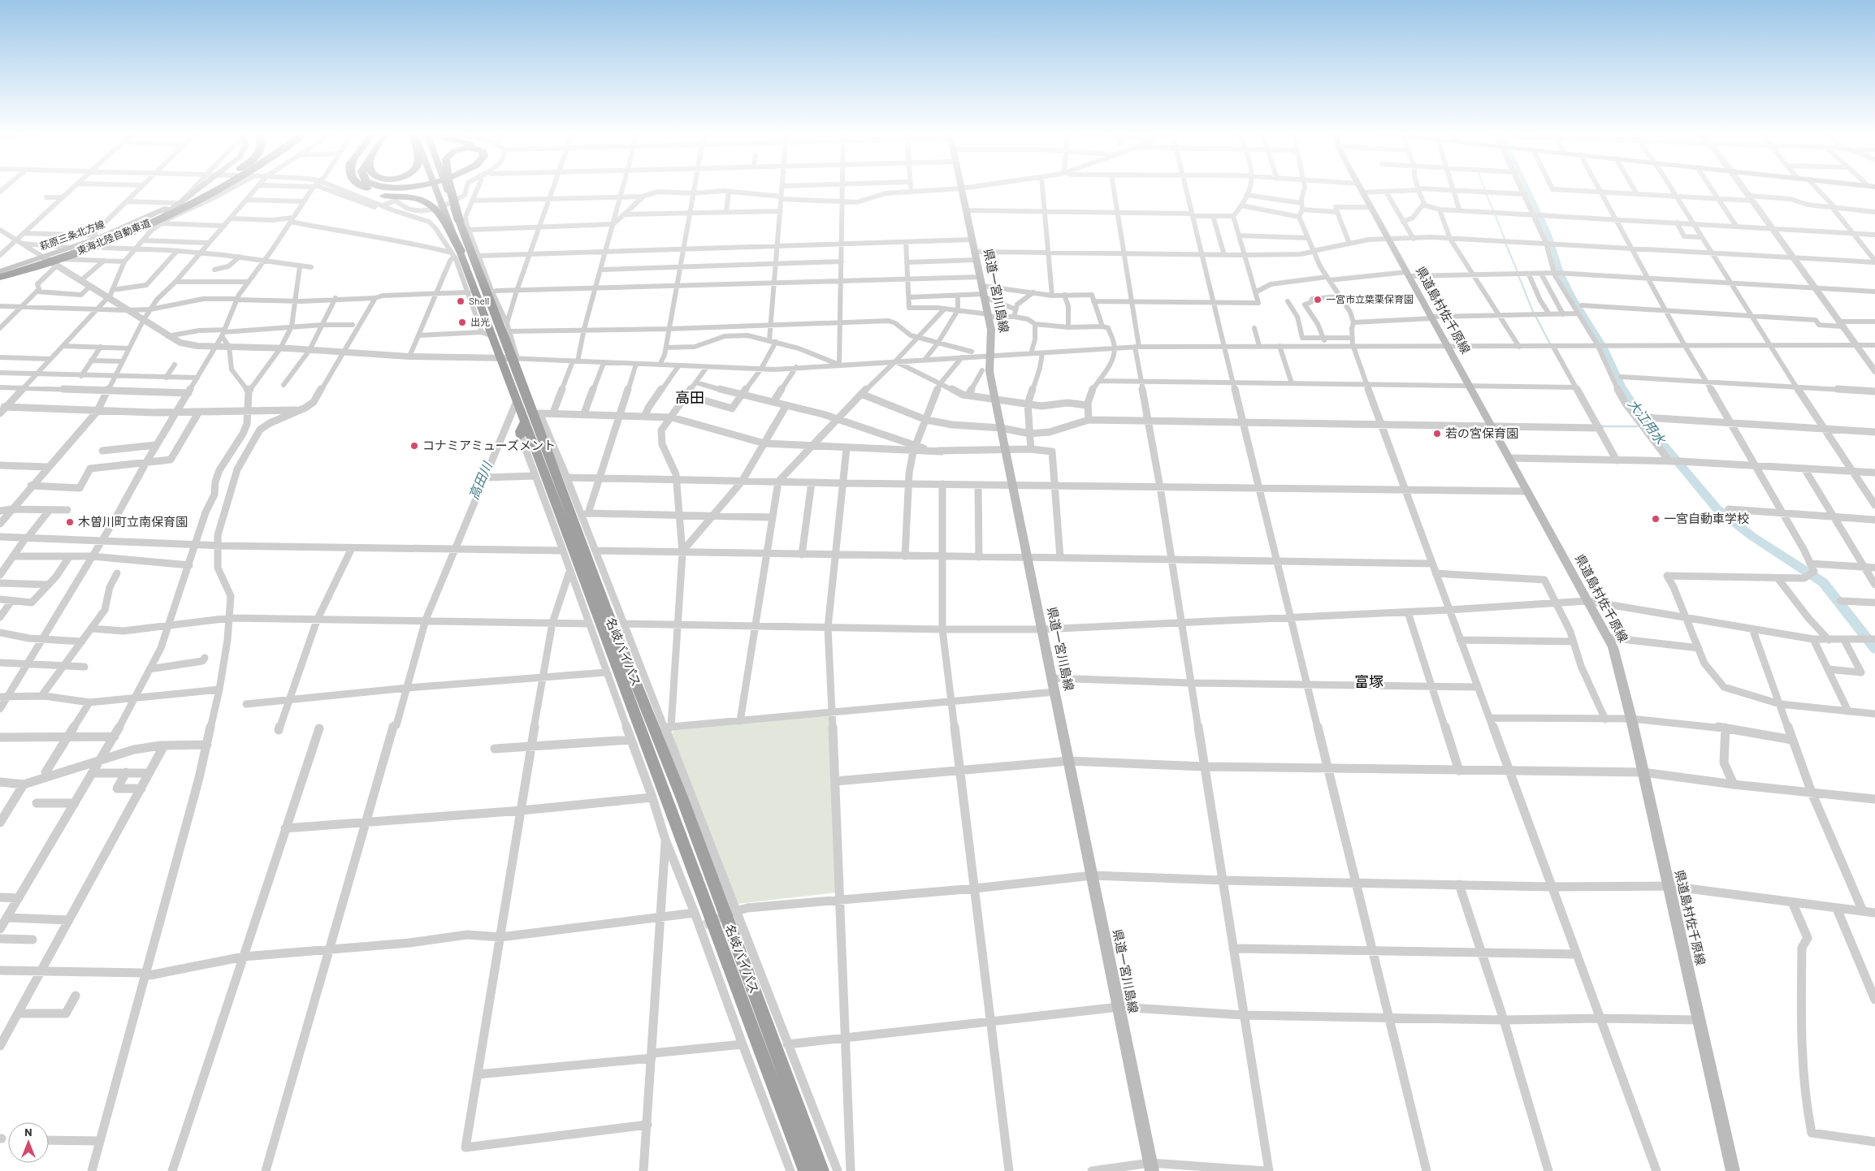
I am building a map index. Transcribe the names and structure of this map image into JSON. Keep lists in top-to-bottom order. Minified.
{"streets":{"highway":["東海北陸自動車道","名岐バイパス"],"main road":["萩原三条北方線","県道一宮川島線","県道島村佐千原線"]},"crossings":[["萩原三条北方線","東海北陸自動車道"]],"districts":["高田","富塚"],"water":["大江用水","高田川"],"places":["一宮市立葉栗保育園","Shell","出光","若の宮保育園","コナミアミューズメント","一宮自動車学校","木曽川町立南保育園"],"north":"top"}
